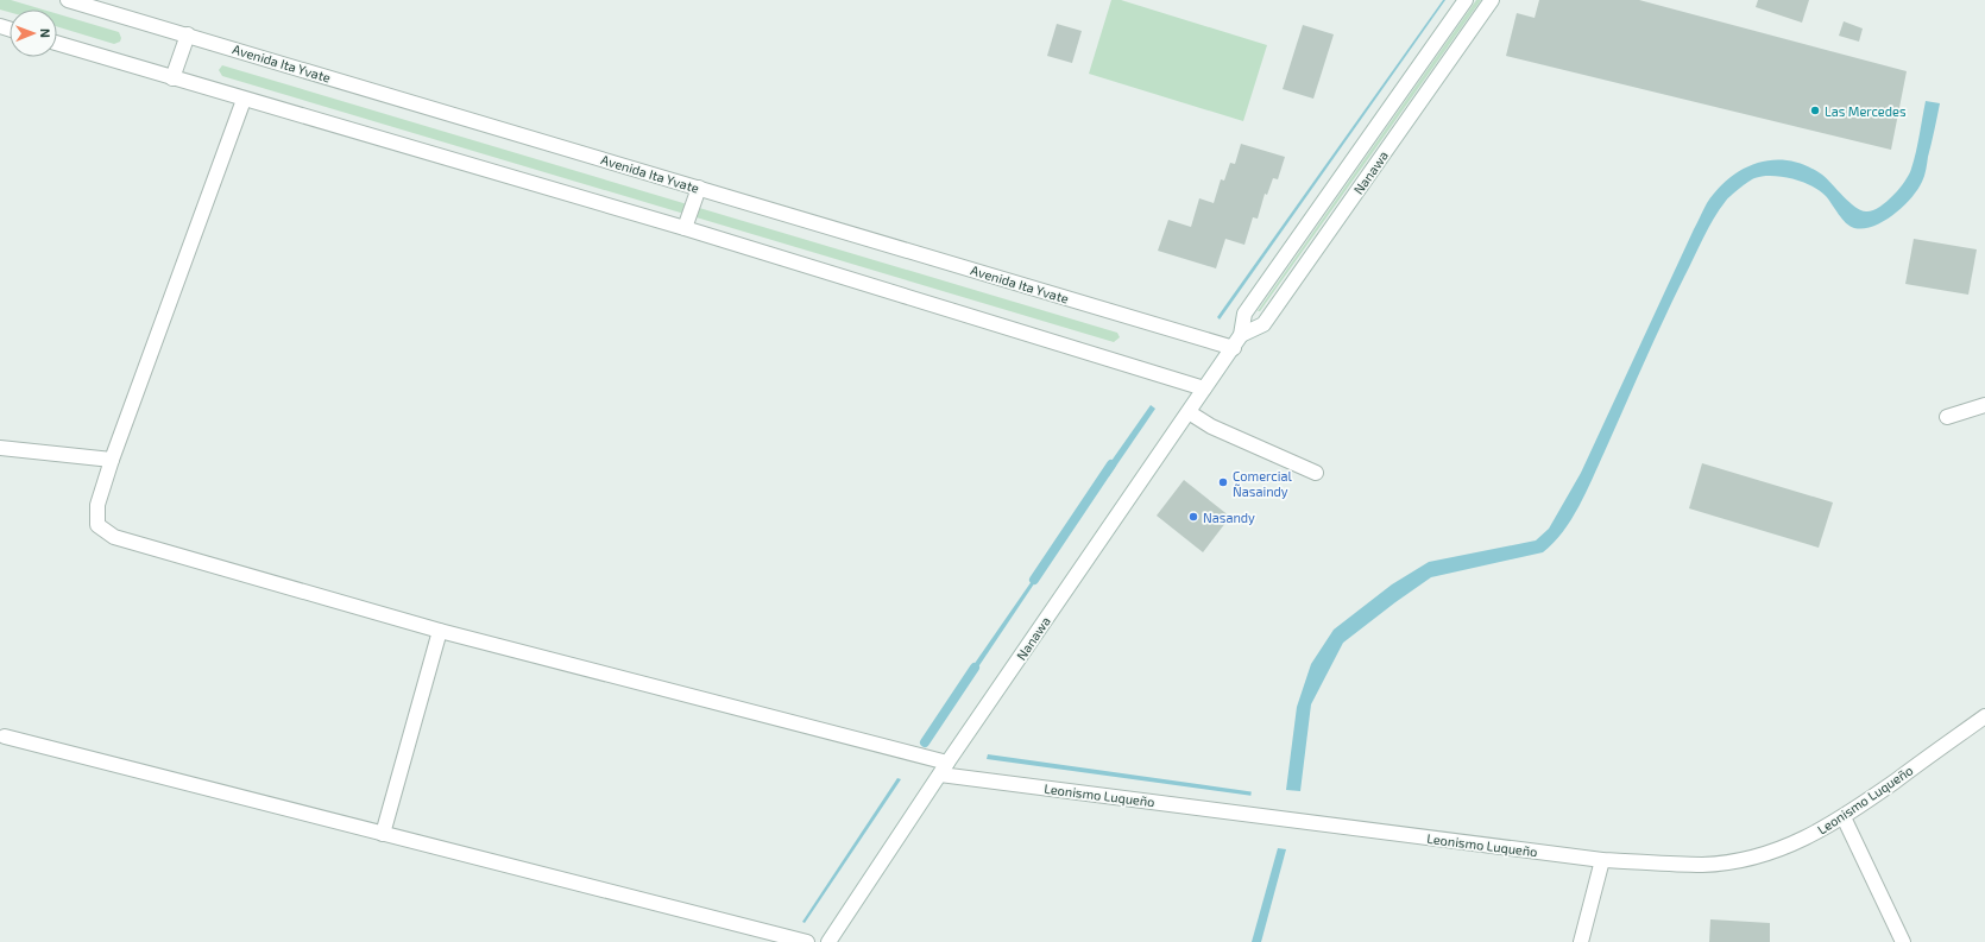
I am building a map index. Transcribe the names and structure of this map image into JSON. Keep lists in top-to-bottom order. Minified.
{"streets":{"street":["Avenida Ita Yvate","Nanawa","Leonismo Luqueño"]},"crossings":[["Avenida Ita Yvate","Nanawa"],["Nanawa","Leonismo Luqueño"]],"places":["Las Mercedes","Comercial Ñasaindy","Nasandy"],"north":"right"}
